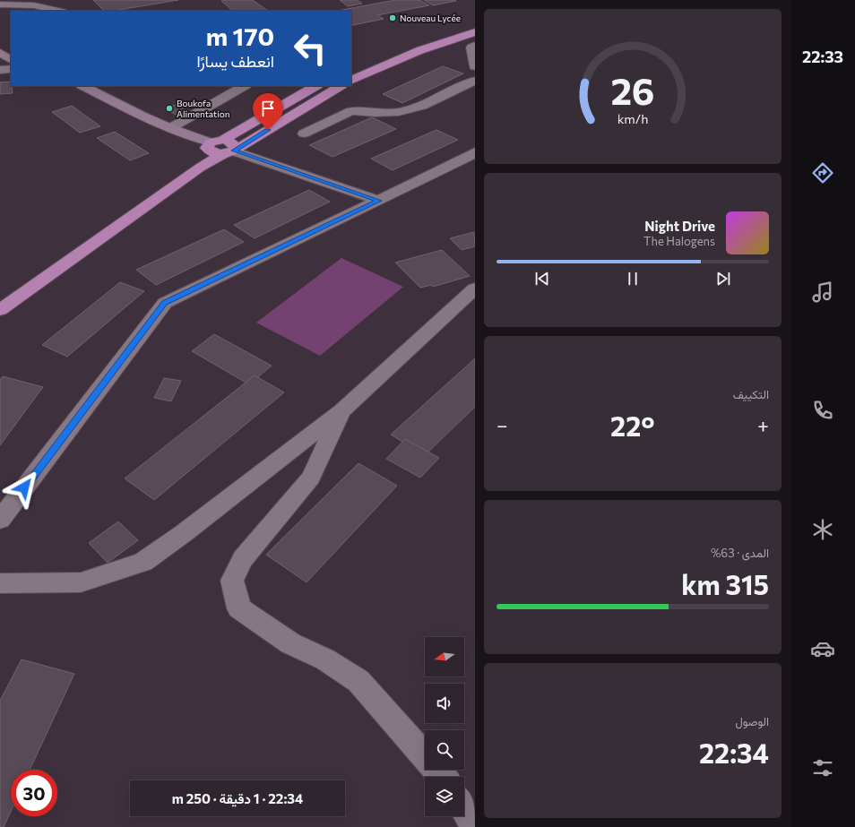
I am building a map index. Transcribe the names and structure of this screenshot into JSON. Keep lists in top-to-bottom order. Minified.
{"places":["Nouveau Lycée","Boukofa Alimentation"],"north":"left","page":{"tabs":"22:33","turn":["170 m","انعطف يسارًا"],"song":["Night Drive","The Halogens"],"tile":["التكييف",["المدى · 63%","315 km"],["الوصول","22:34"]],"heat":["−","22°","+"],"limit":"30","trip":"22:34 · 1 دقيقة · 250 m","gauge":["26","km/h"]}}
